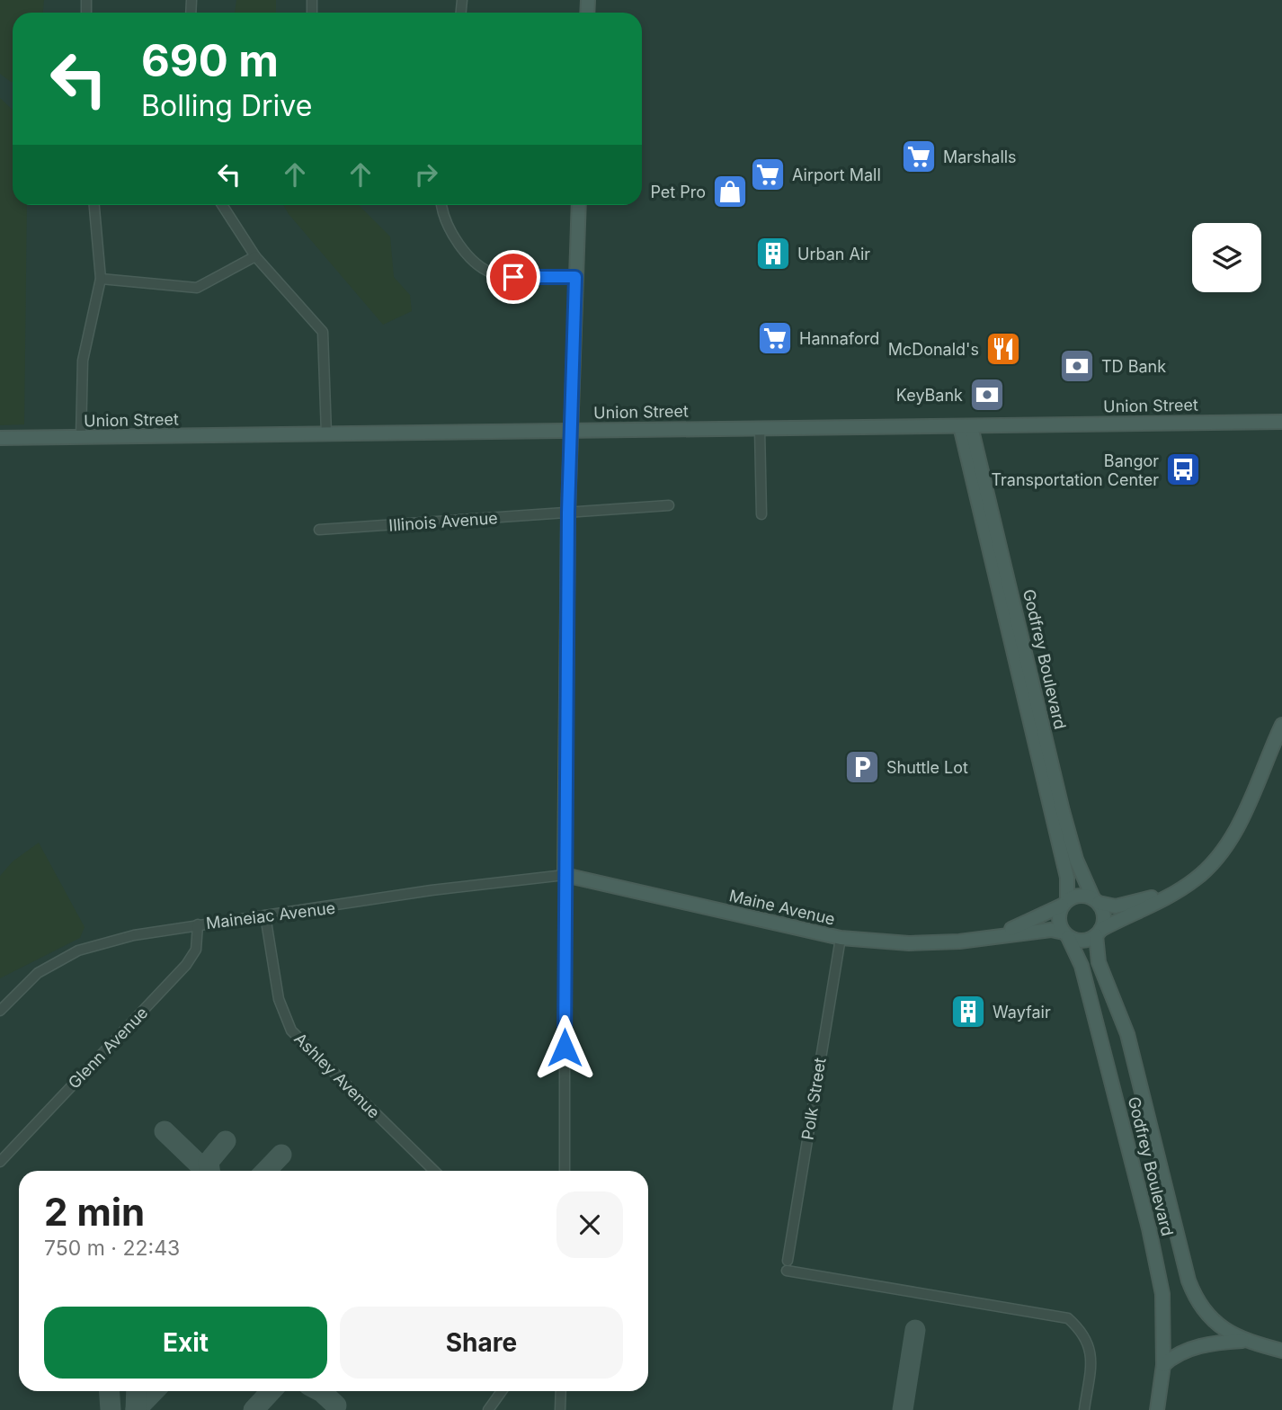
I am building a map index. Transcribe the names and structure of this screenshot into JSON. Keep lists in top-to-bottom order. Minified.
{"streets":{"street":["Union Street","Illinois Avenue","Godfrey Boulevard","Maine Avenue","Maineiac Avenue","Glenn Avenue","Ashley Avenue","Polk Street"]},"crossings":[["Union Street","Godfrey Boulevard"],["Godfrey Boulevard","Maine Avenue"],["Maine Avenue","Maineiac Avenue"],["Maine Avenue","Polk Street"],["Maineiac Avenue","Glenn Avenue"],["Maineiac Avenue","Ashley Avenue"]],"places":{"supermarket":["Marshalls","Airport Mall","Hannaford"],"shop":["Pet Pro"],"building":["Urban Air","Wayfair"],"restaurant":["McDonald's"],"bank":["TD Bank","KeyBank"],"bus stop":["Bangor Transportation Center"],"parking":["Shuttle Lot"]},"page":{"turn":["690 m","Bolling Drive"],"heading":["2 min","750 m · 22:43"],"buttons":["Exit","Share"]}}
